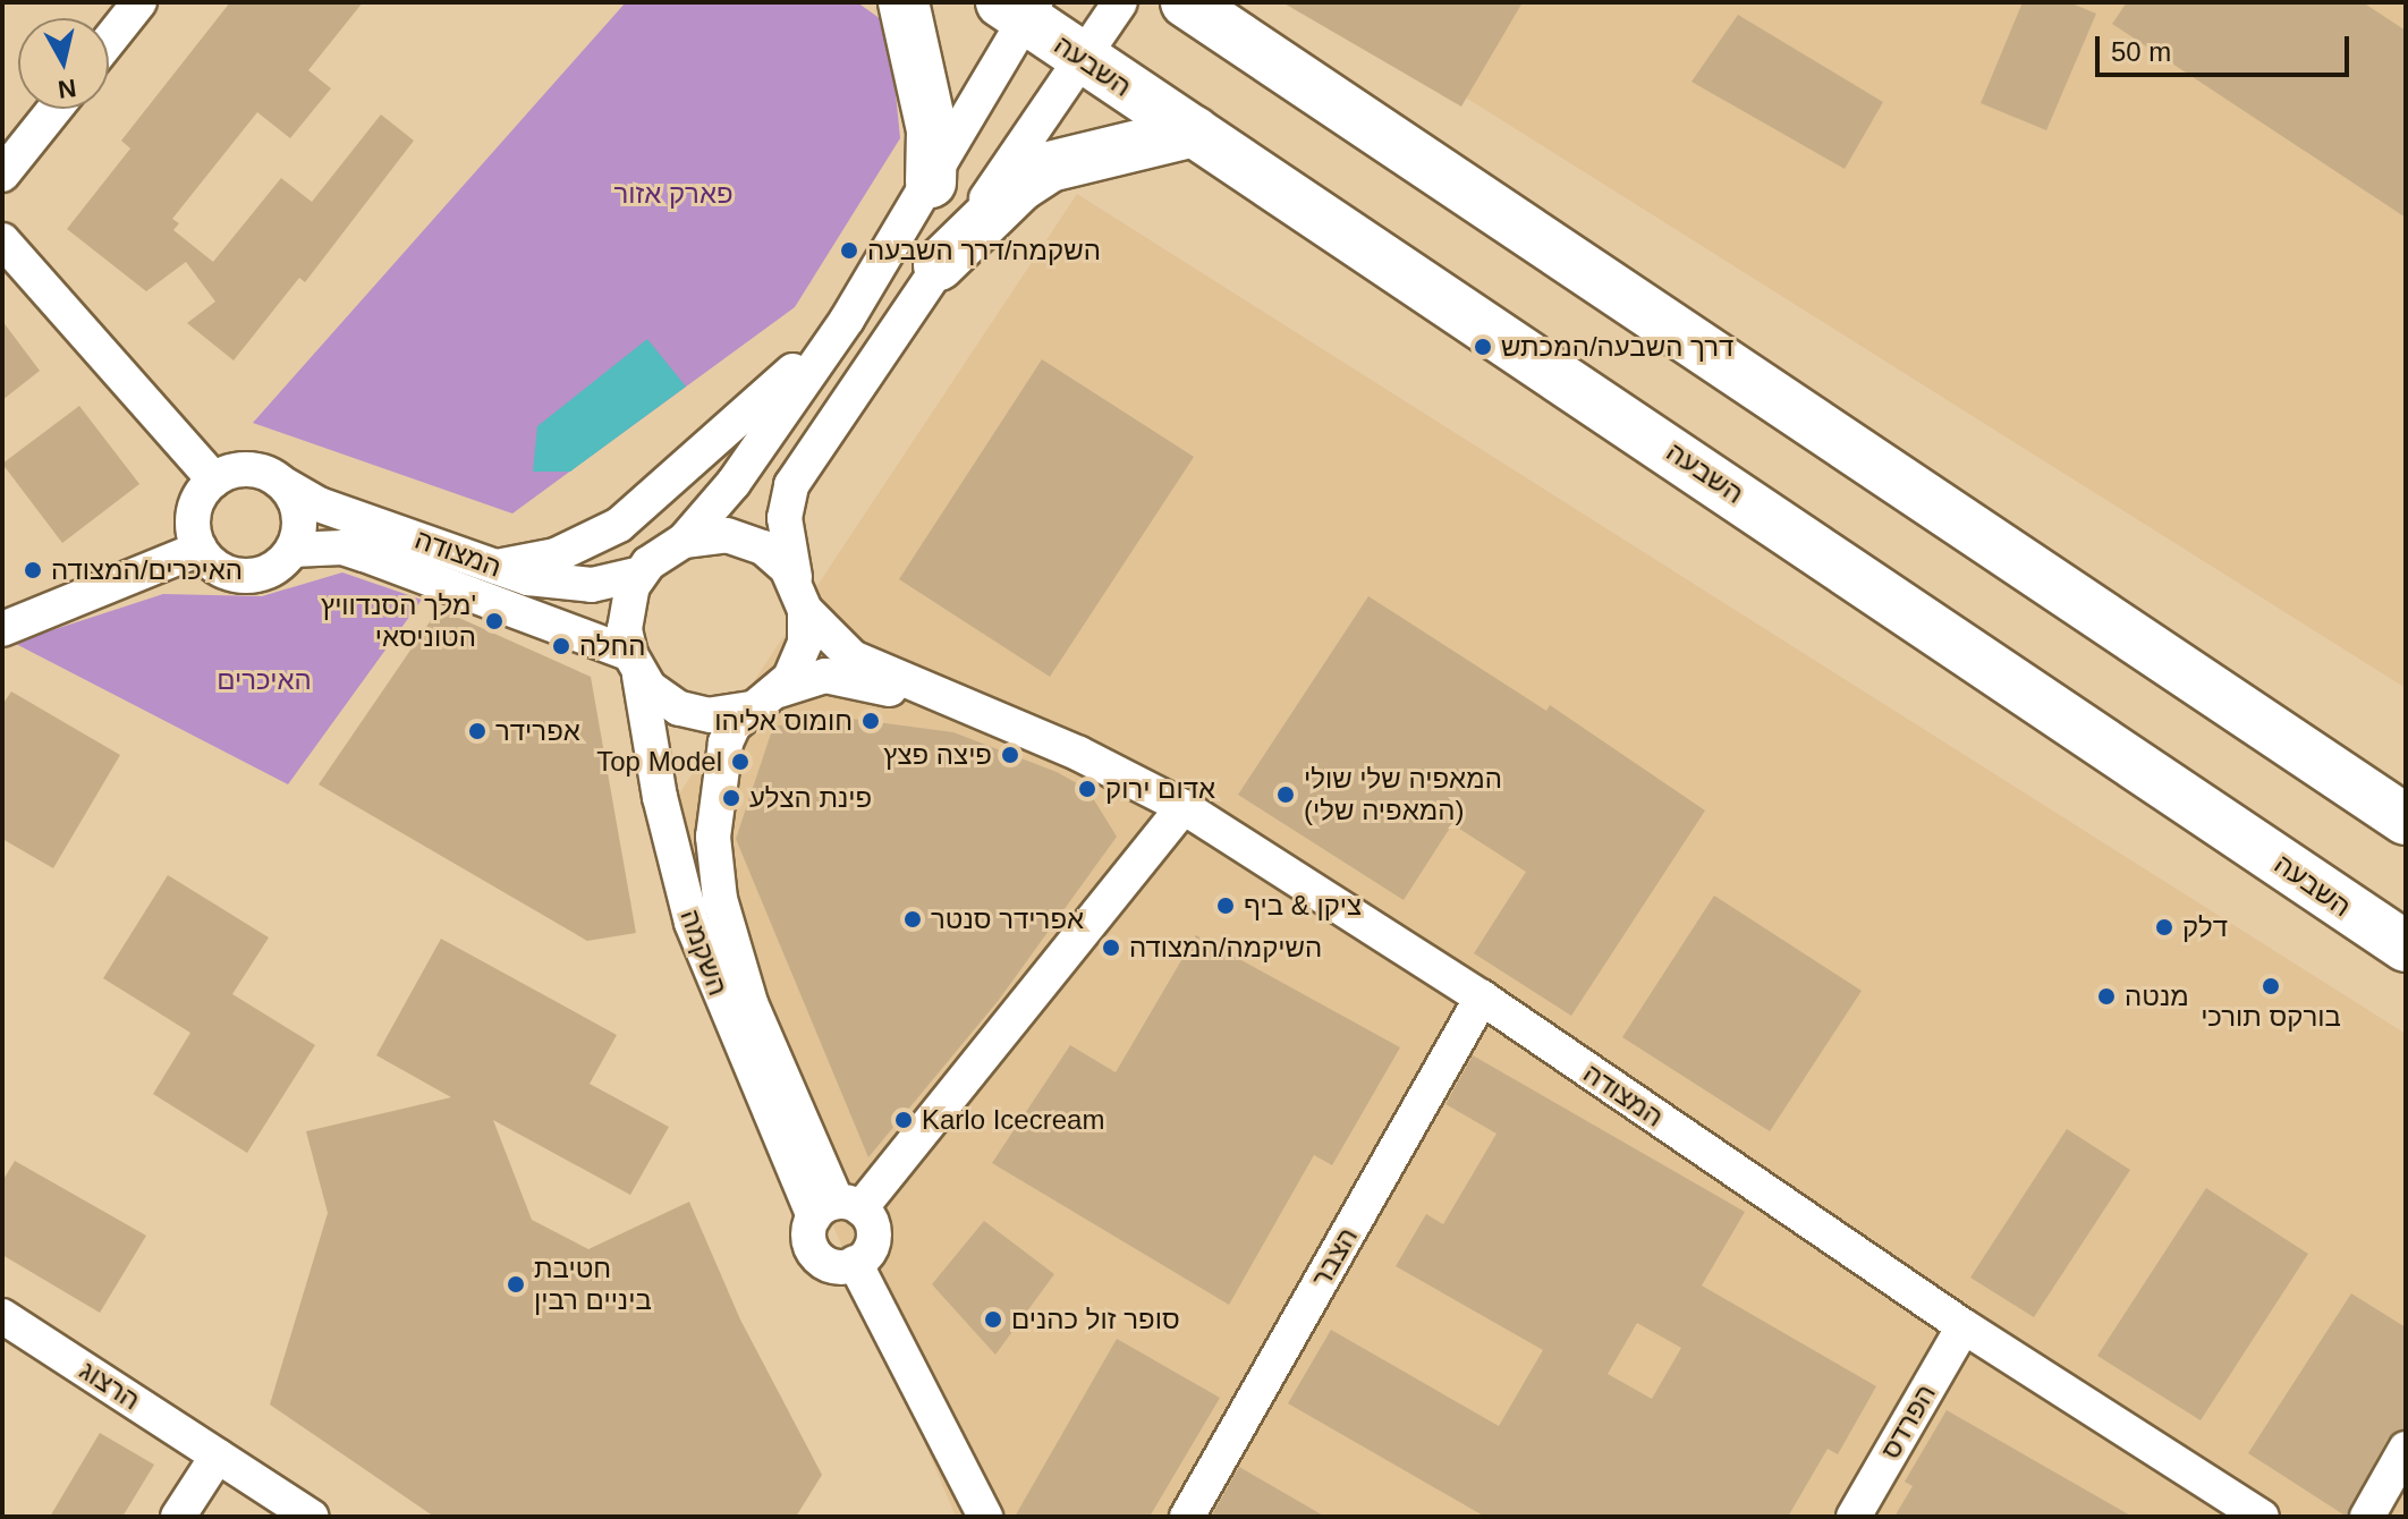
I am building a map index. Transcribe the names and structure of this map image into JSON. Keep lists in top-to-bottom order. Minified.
{"streets":{"highway":["השבעה"],"street":["המצודה","השקמה","הצבר","הרצוג","הפרדס"]},"crossings":[["המצודה","השקמה"],["המצודה","הצבר"],["המצודה","הפרדס"]],"parks":["פארק אזור","האיכרים"],"places":["השקמה/דרך השבעה","דרך השבעה/המכתש","האיכרים/המצודה","מלך הסנדוויץ' הטוניסאי","החלה","חומוס אליהו","אפרידר","פיצה פצץ","Top Model","אדום ירוק","המאפיה שלי שולי (המאפיה שלי)","פינת הצלע","ציקן & ביף","אפרידר סנטר","דלק","השיקמה/המצודה","בורקס תורכי","מנטה","Karlo Icecream","חטיבת ביניים רבין","סופר זול כהנים"],"scale_bar":"50 m","north":"bottom"}
